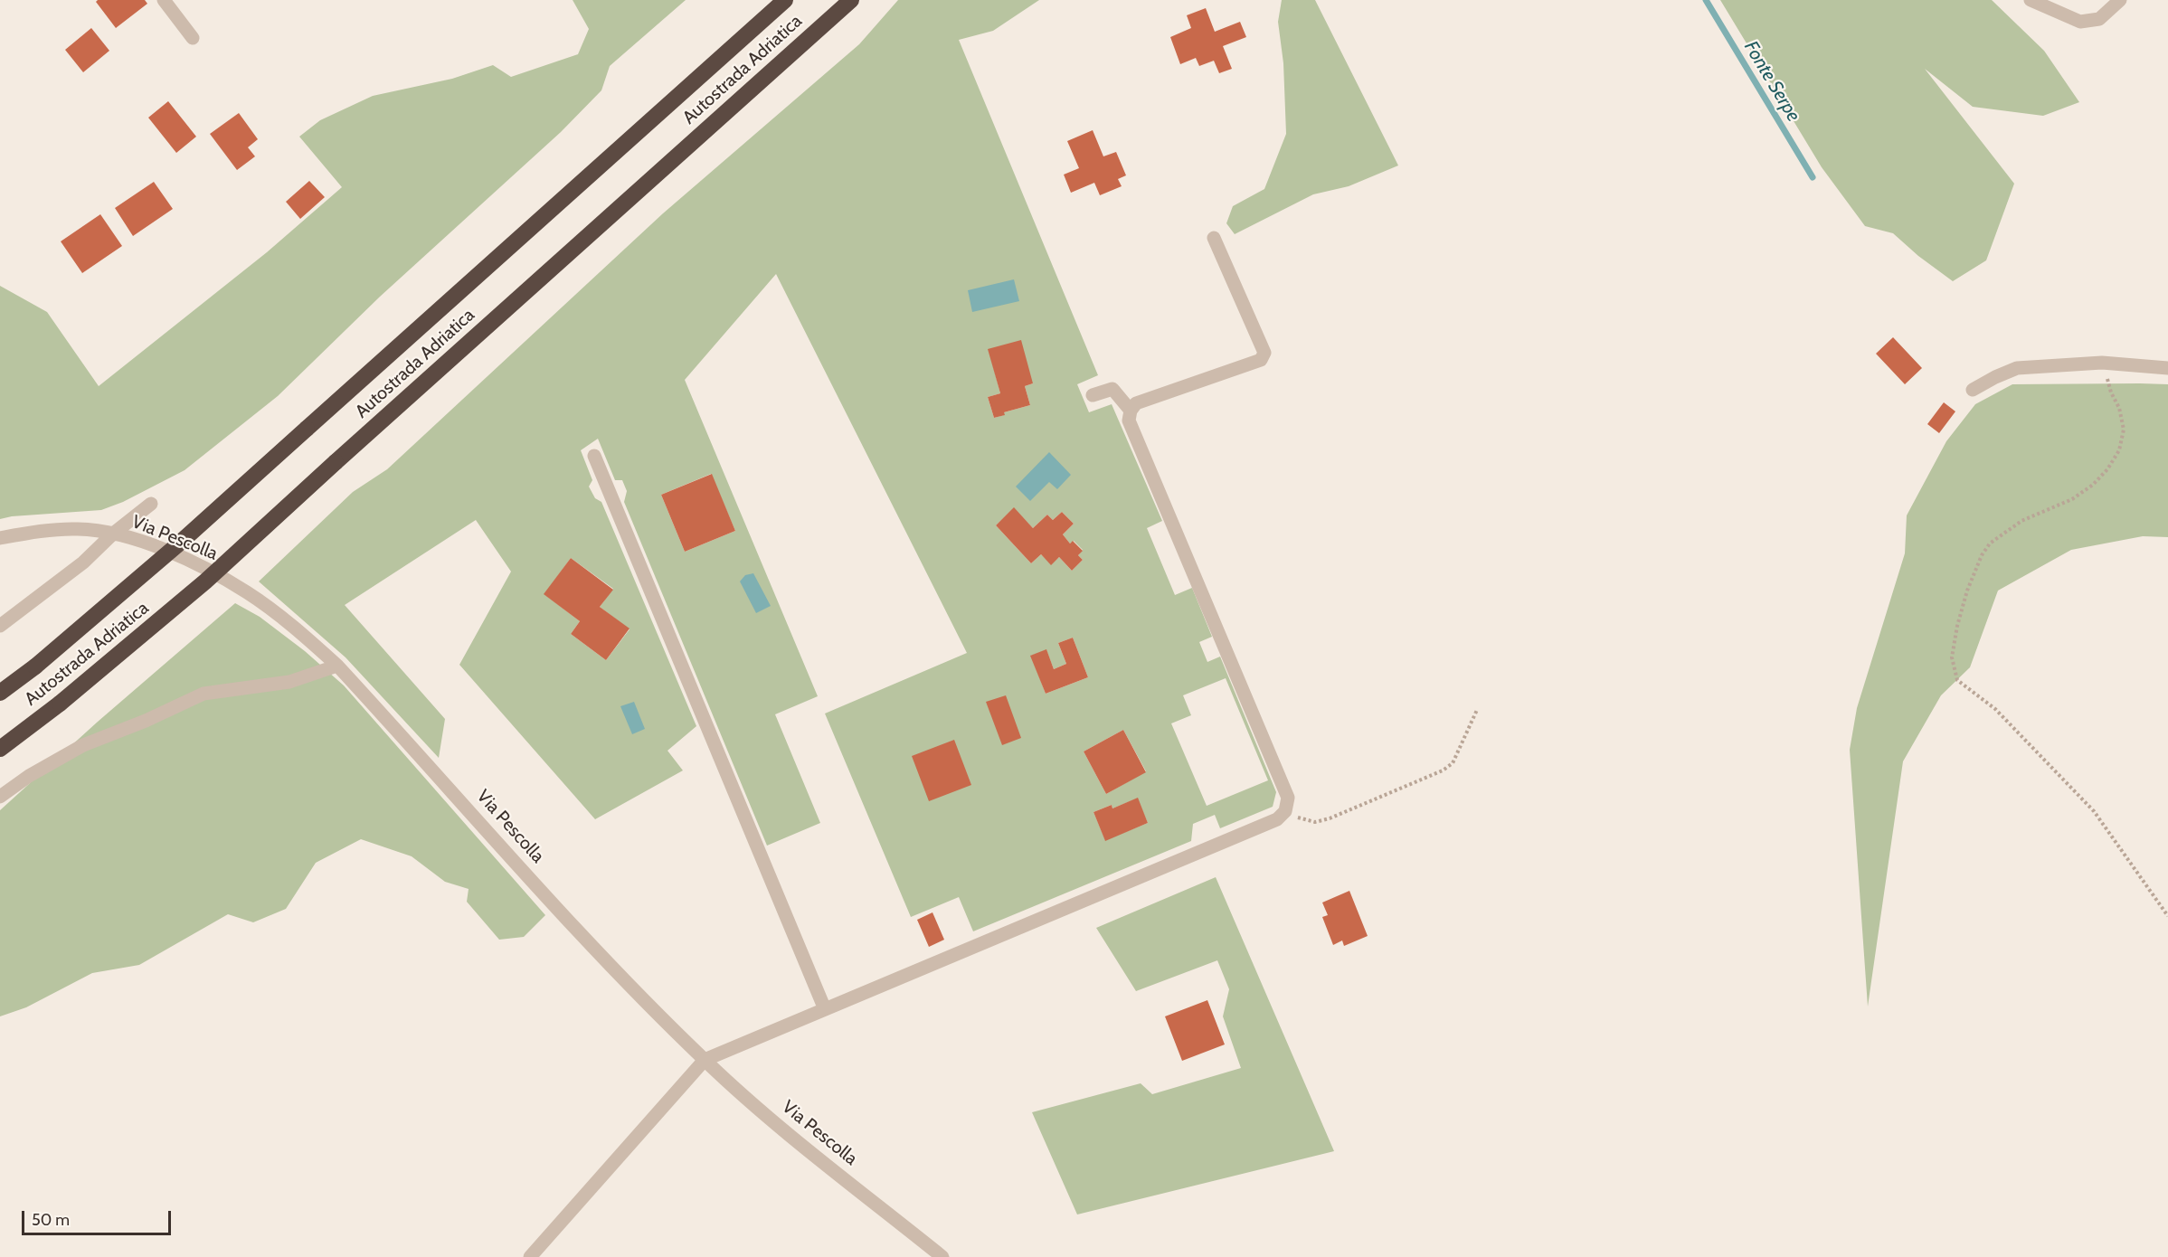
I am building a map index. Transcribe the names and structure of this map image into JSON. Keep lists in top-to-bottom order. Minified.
{"streets":{"highway":["Autostrada Adriatica"],"street":["Via Pescolla"]},"water":["Fonte Serpe"],"scale_bar":"50 m"}
